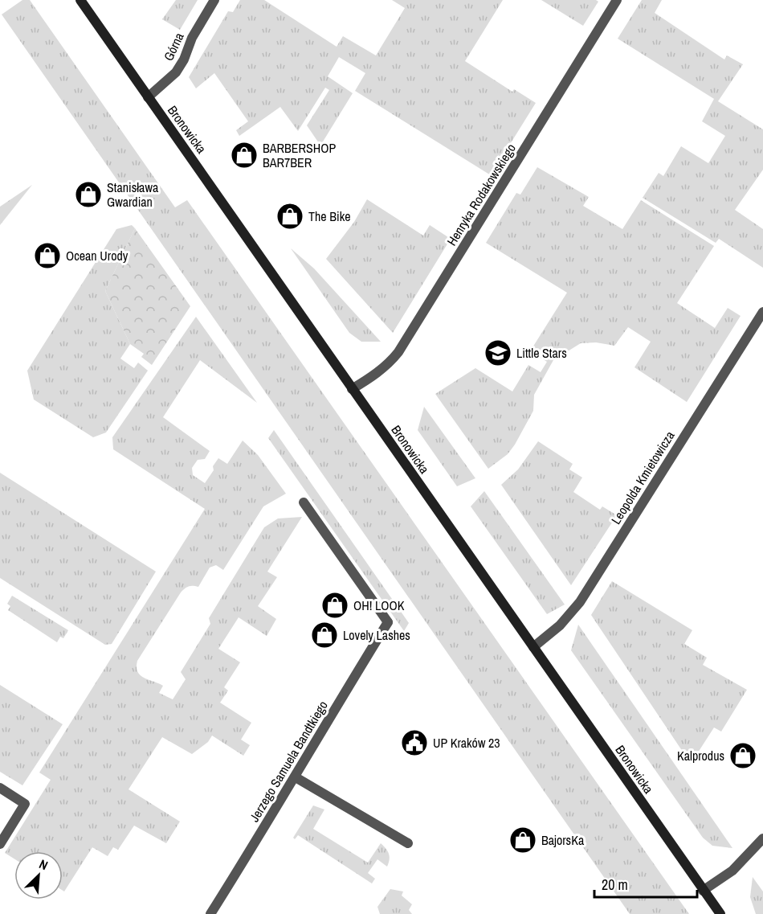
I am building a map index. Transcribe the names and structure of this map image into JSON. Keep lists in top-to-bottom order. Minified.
{"streets":{"street":["Górna","Bronowicka","Henryka Rodakowskiego","Leopolda Kmietowicza","Jerzego Samuela Bandtkiego"]},"crossings":[["Górna","Bronowicka"],["Bronowicka","Henryka Rodakowskiego"],["Bronowicka","Leopolda Kmietowicza"]],"places":{"shop":["BARBERSHOP BAR7BER","Stanisława Gwardian","The Bike","Ocean Urody","OH! LOOK","Lovely Lashes","Kalprodus","BajorsKa"],"school or university":["Little Stars"],"public building":["UP Kraków 23"]},"scale_bar":"20 m","north":"top right"}
